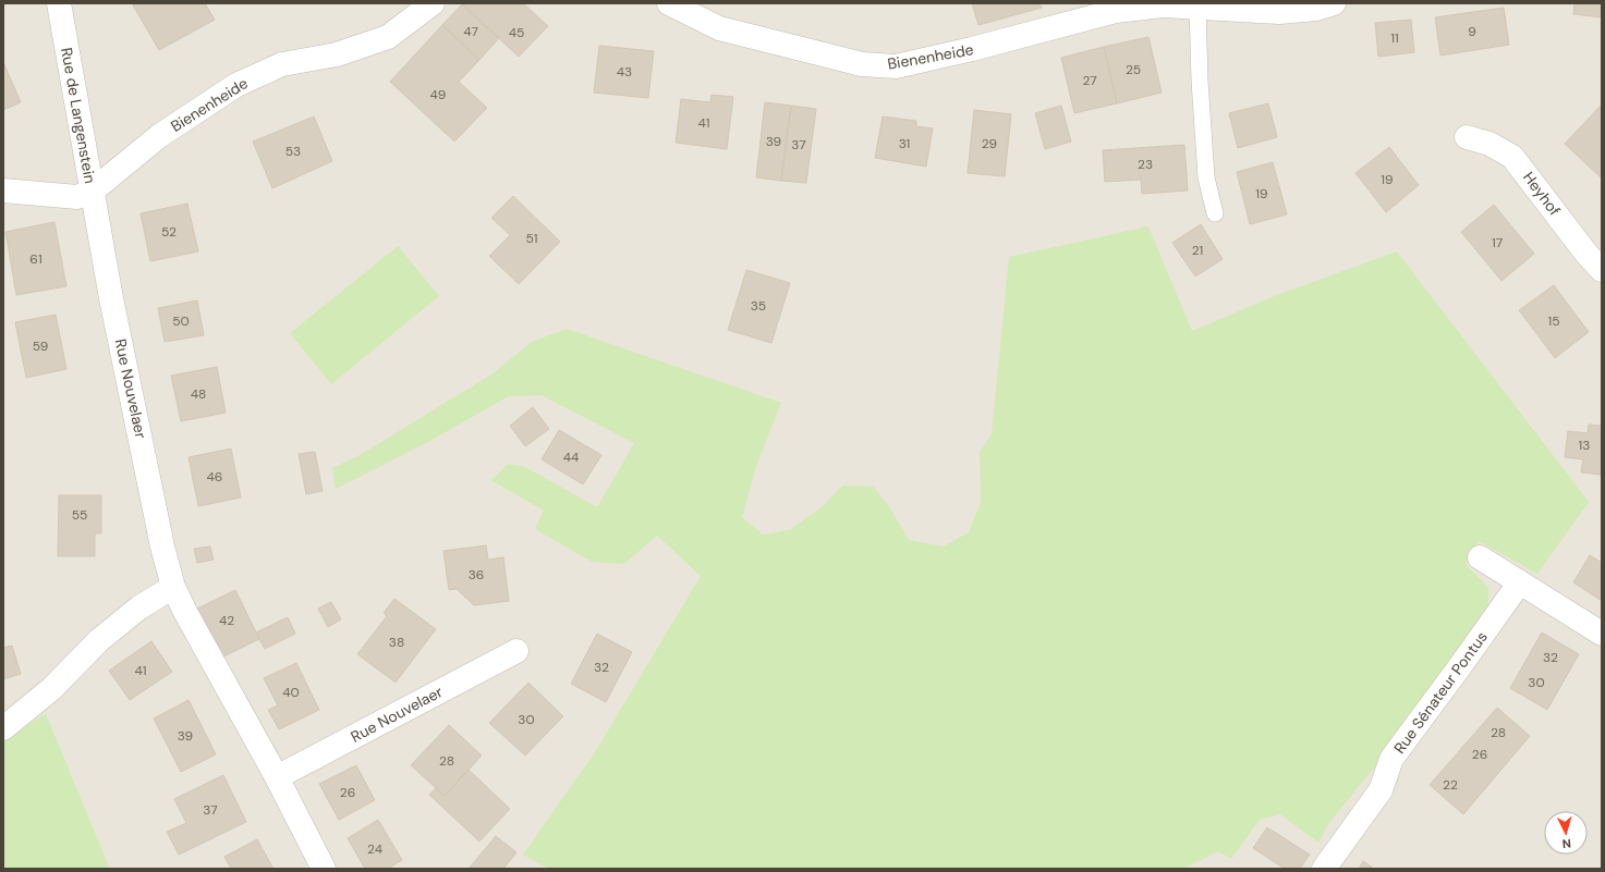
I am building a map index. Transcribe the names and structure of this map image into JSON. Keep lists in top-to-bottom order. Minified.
{"streets":{"street":["Bienenheide","Rue de Langenstein","Heyhof","Rue Nouvelaer","Rue Sénateur Pontus"]},"crossings":[["Bienenheide","Rue de Langenstein"],["Bienenheide","Rue Nouvelaer"],["Rue de Langenstein","Rue Nouvelaer"]],"house_numbers":["47","9","45","11","25","43","27","49","41","39","31","29","37","53","23","19","19","52","51","17","21","61","35","50","15","59","48","13","44","46","55","36","42","38","32","32","41","30","40","30","28","39","26","28","22","26","37","24"],"north":"bottom"}
